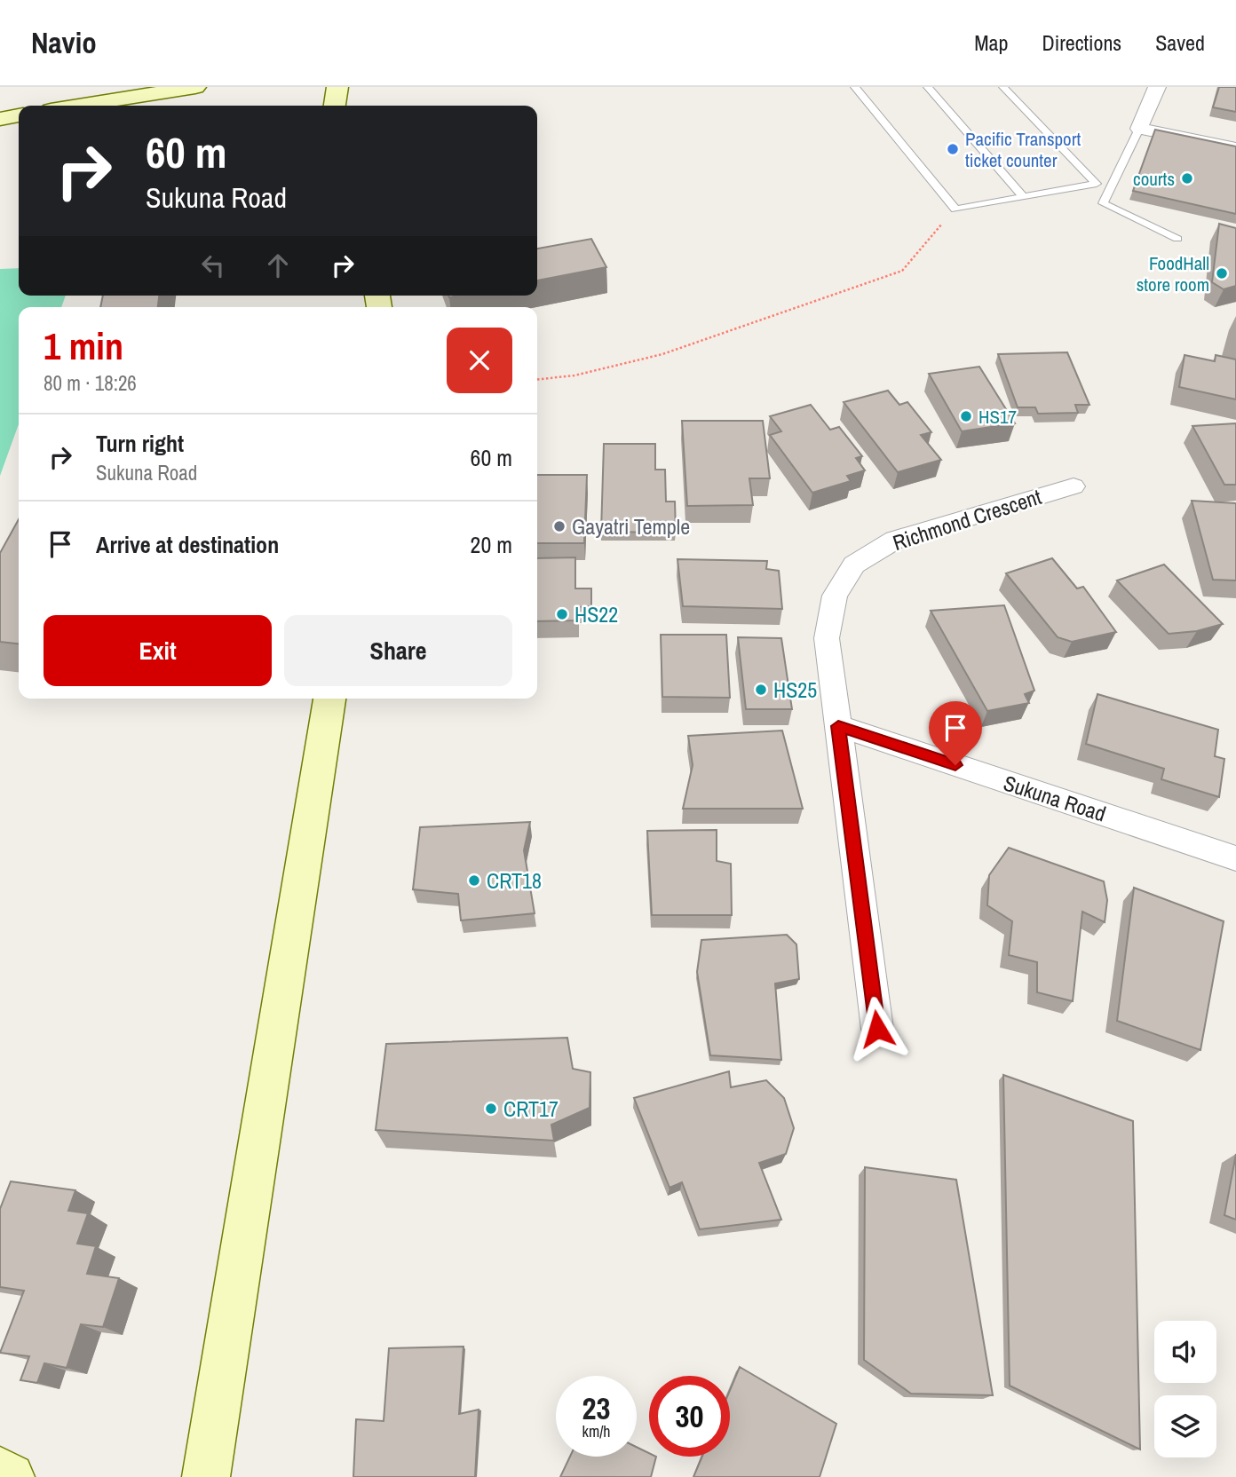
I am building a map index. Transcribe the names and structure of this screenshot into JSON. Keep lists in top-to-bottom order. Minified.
{"streets":{"street":["Richmond Crescent","Sukuna Road"]},"crossings":[["Richmond Crescent","Sukuna Road"]],"places":["Pacific Transport ticket counter","courts","FoodHall store room","HS17","Gayatri Temple","HS22","HS25","CRT18","CRT17"],"page":{"header":"Navio","nav":["Map","Directions","Saved"],"turn":["60 m","Sukuna Road"],"heading":["1 min","80 m · 18:26"],"list":[{"name":"Turn right","note":"Sukuna Road","value":"60 m"},{"name":"Arrive at destination","value":"20 m"}],"buttons":["Exit","Share"],"speed":"23 km/h","limit":"30"}}
